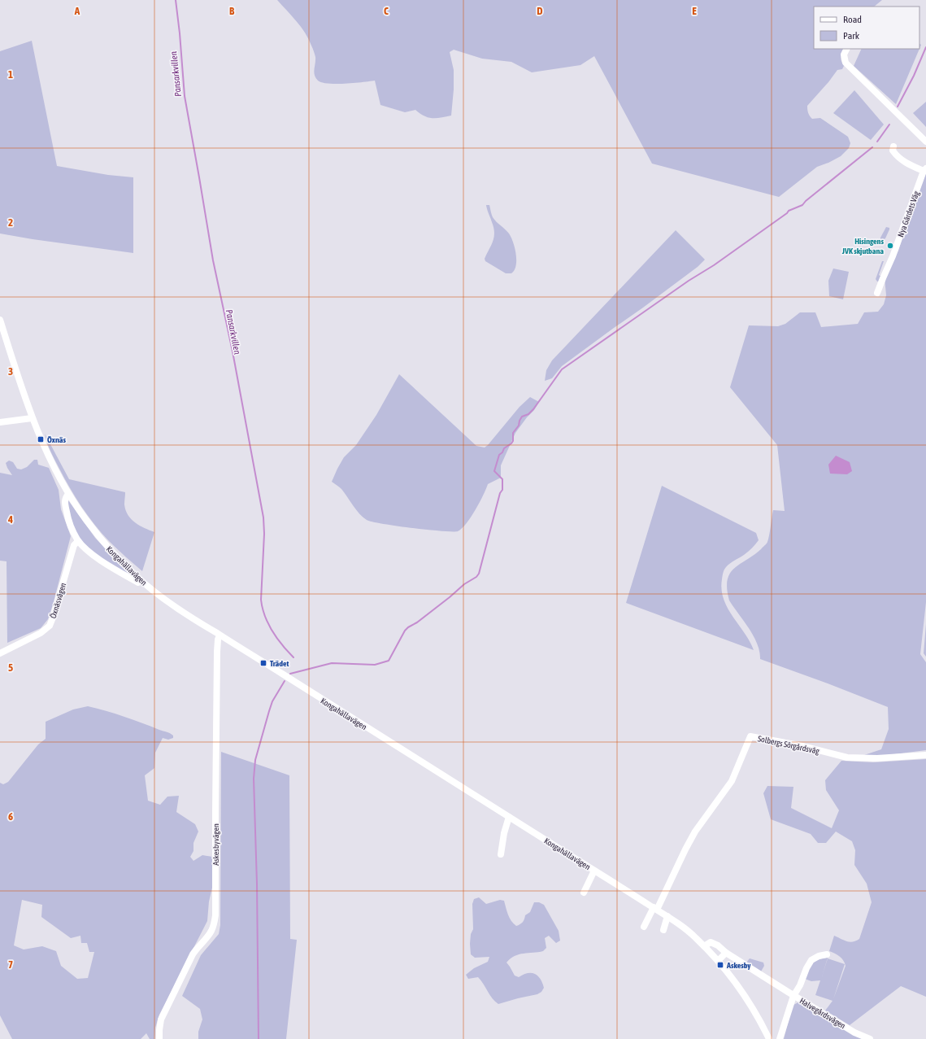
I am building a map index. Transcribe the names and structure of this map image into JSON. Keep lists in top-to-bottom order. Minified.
{"streets":{"street":["Nya Gärdets Väg","Kongahällavägen","Öxnäsvägen","Solbergs Sörgårdsväg","Askesbyvägen","Halvegårdsvägen"]},"crossings":[["Kongahällavägen","Solbergs Sörgårdsväg"],["Kongahällavägen","Askesbyvägen"],["Kongahällavägen","Halvegårdsvägen"]],"water":["Pansarkvillen"],"places":{"other":["Hisingens JVK skjutbana"],"transit":["Öxnäs","Trädet","Askesby"]},"legend":["Road","Park"],"grid":{"columns":["A","B","C","D","E"],"rows":["1","2","3","4","5","6","7"]}}
